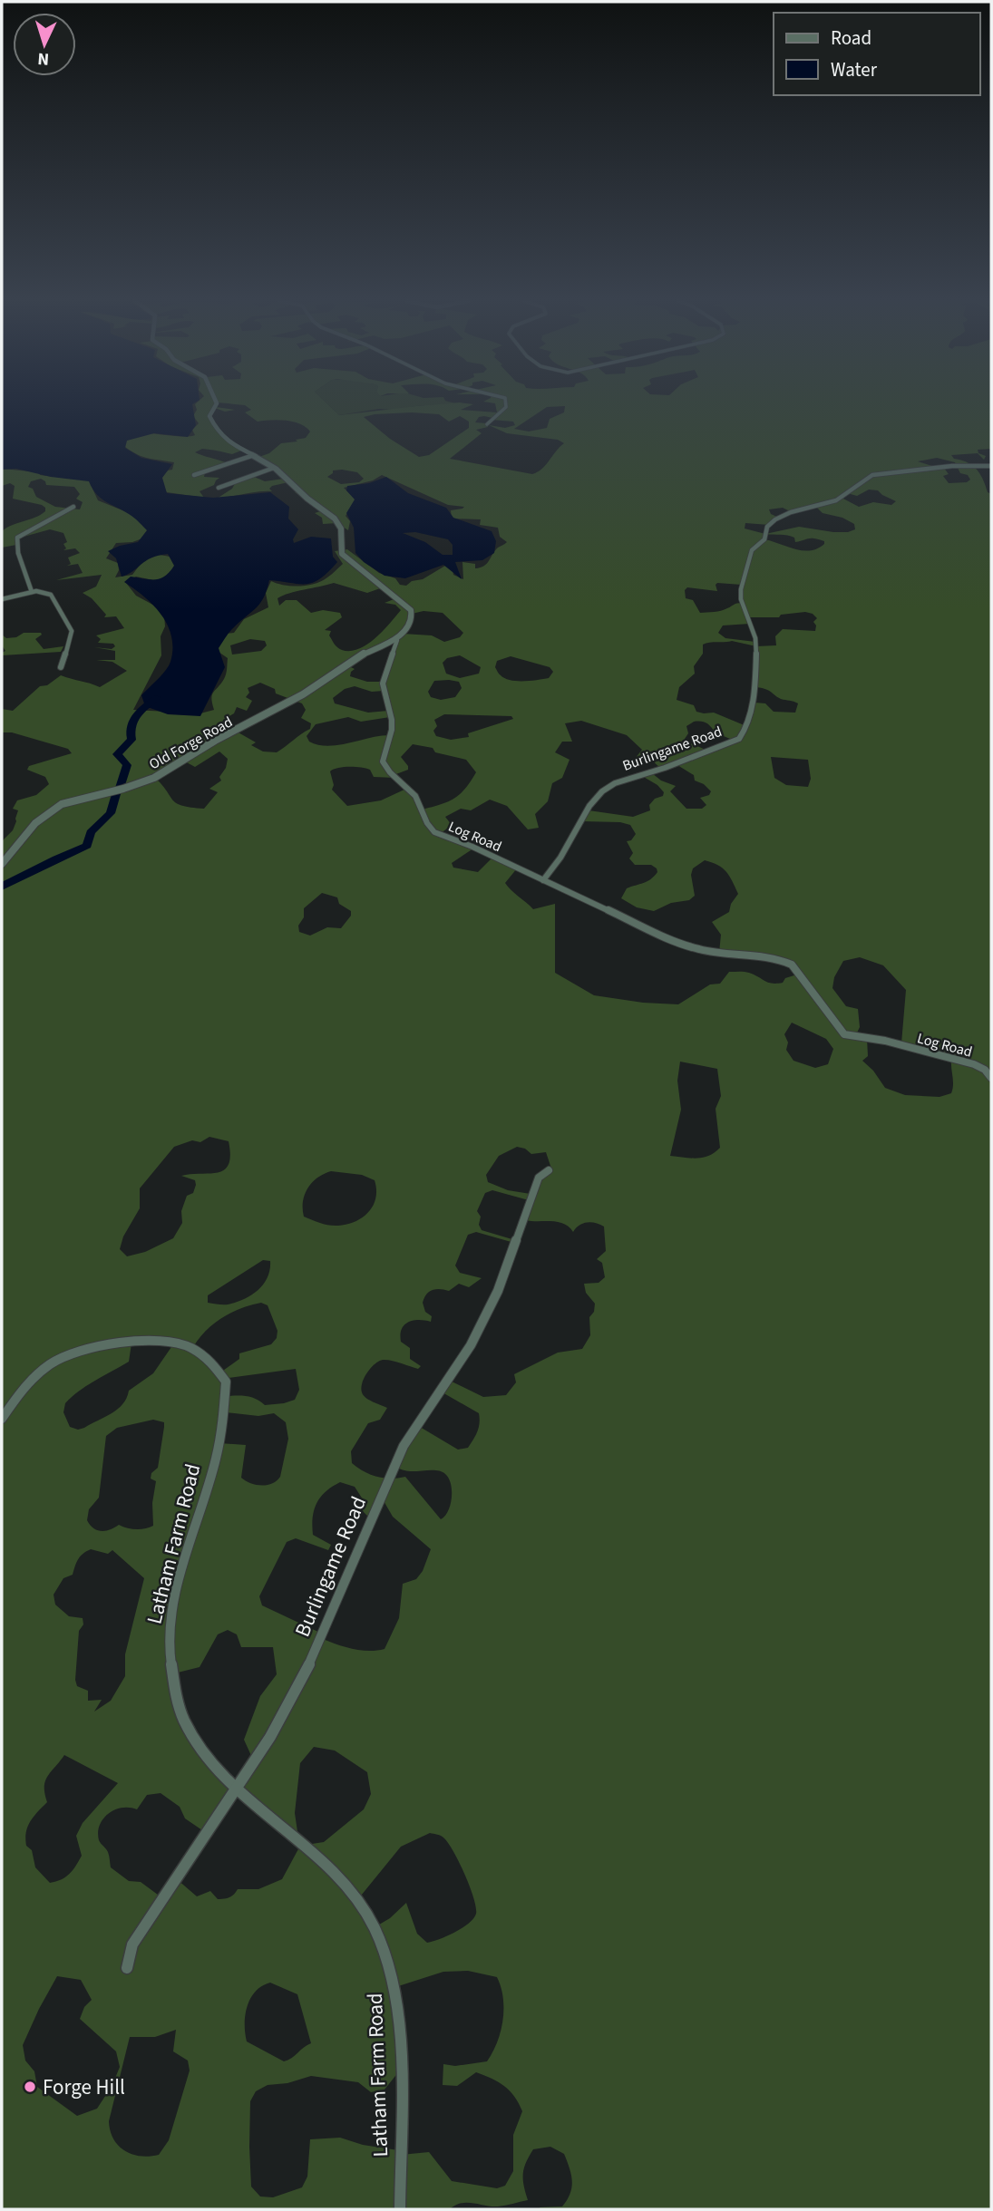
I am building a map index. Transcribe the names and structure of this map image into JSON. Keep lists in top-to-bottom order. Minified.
{"streets":{"street":["Old Forge Road","Burlingame Road","Log Road","Latham Farm Road"]},"crossings":[["Old Forge Road","Log Road"],["Burlingame Road","Log Road"],["Burlingame Road","Latham Farm Road"]],"places":["Forge Hill"],"legend":["Road","Water"],"north":"bottom"}
